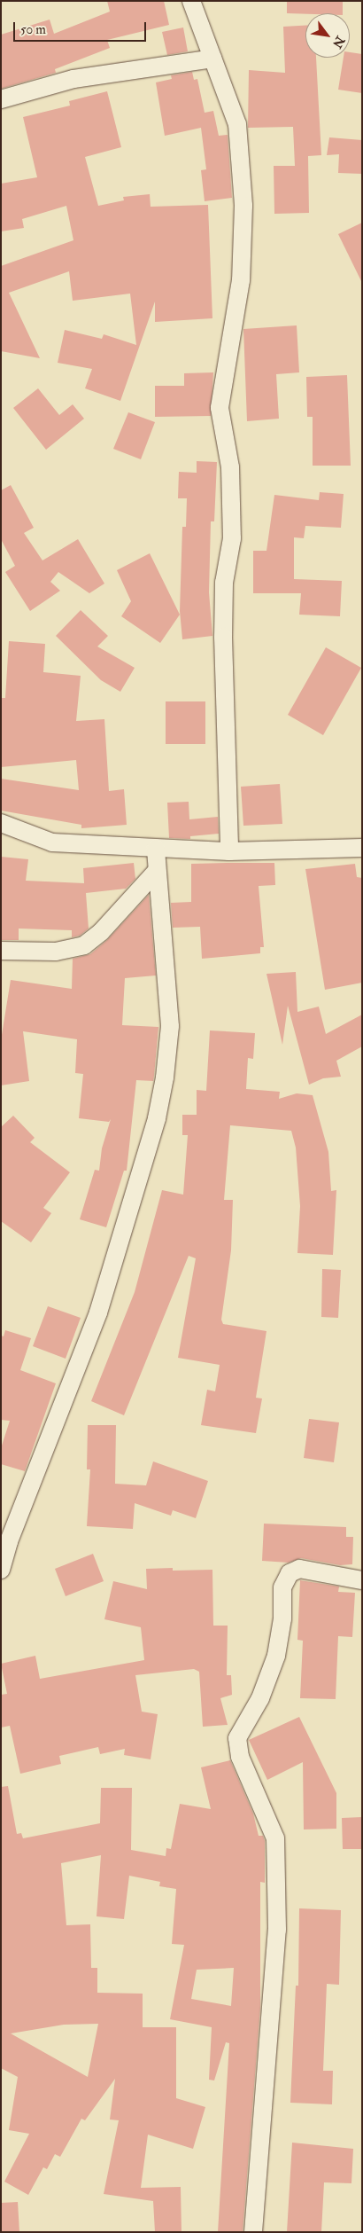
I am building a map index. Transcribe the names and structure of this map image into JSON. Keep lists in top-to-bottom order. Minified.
{"scale_bar":"50 m","north":"bottom right"}
